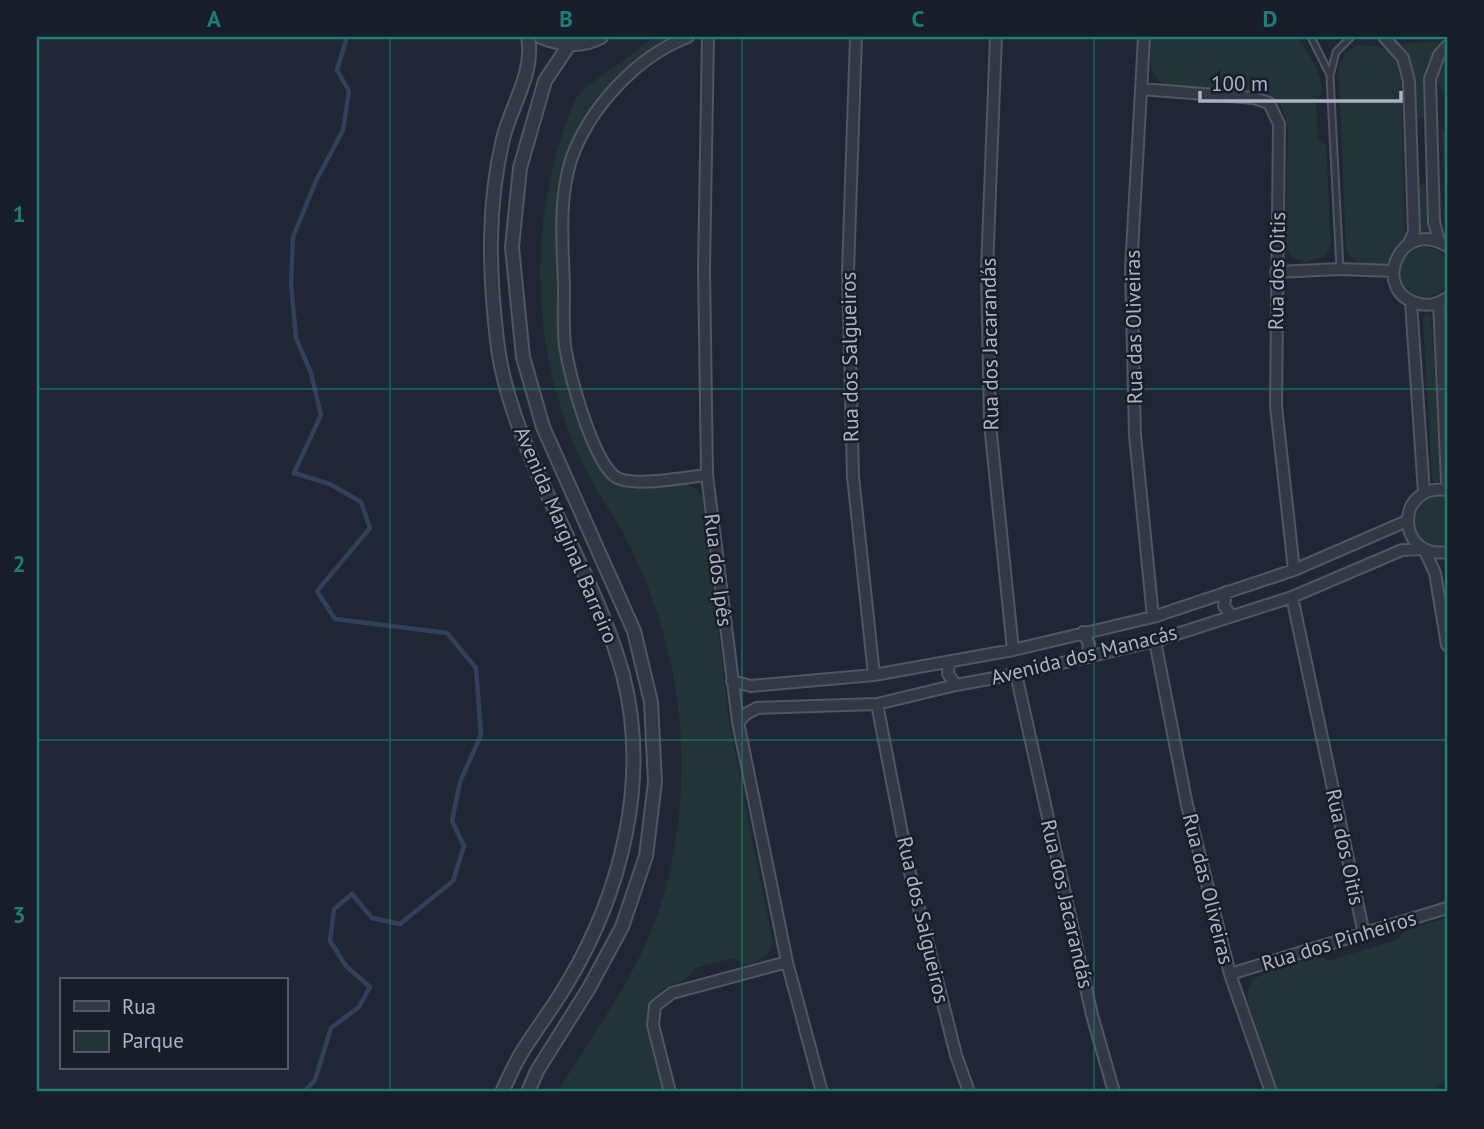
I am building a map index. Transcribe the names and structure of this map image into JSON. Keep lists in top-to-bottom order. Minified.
{"streets":{"street":["Rua dos Oitis","Rua das Oliveiras","Rua dos Jacarandás","Rua dos Salgueiros","Avenida Marginal Barreiro","Rua dos Ipês","Avenida dos Manacás","Rua dos Pinheiros"]},"crossings":[["Rua dos Oitis","Rua das Oliveiras"],["Rua dos Oitis","Avenida dos Manacás"],["Rua dos Oitis","Rua dos Pinheiros"],["Rua das Oliveiras","Avenida dos Manacás"],["Rua das Oliveiras","Rua dos Pinheiros"],["Rua dos Jacarandás","Avenida dos Manacás"],["Rua dos Salgueiros","Avenida dos Manacás"],["Rua dos Ipês","Avenida dos Manacás"]],"legend":["Rua","Parque"],"scale_bar":"100 m","grid":{"columns":["A","B","C","D"],"rows":["1","2","3"]}}
